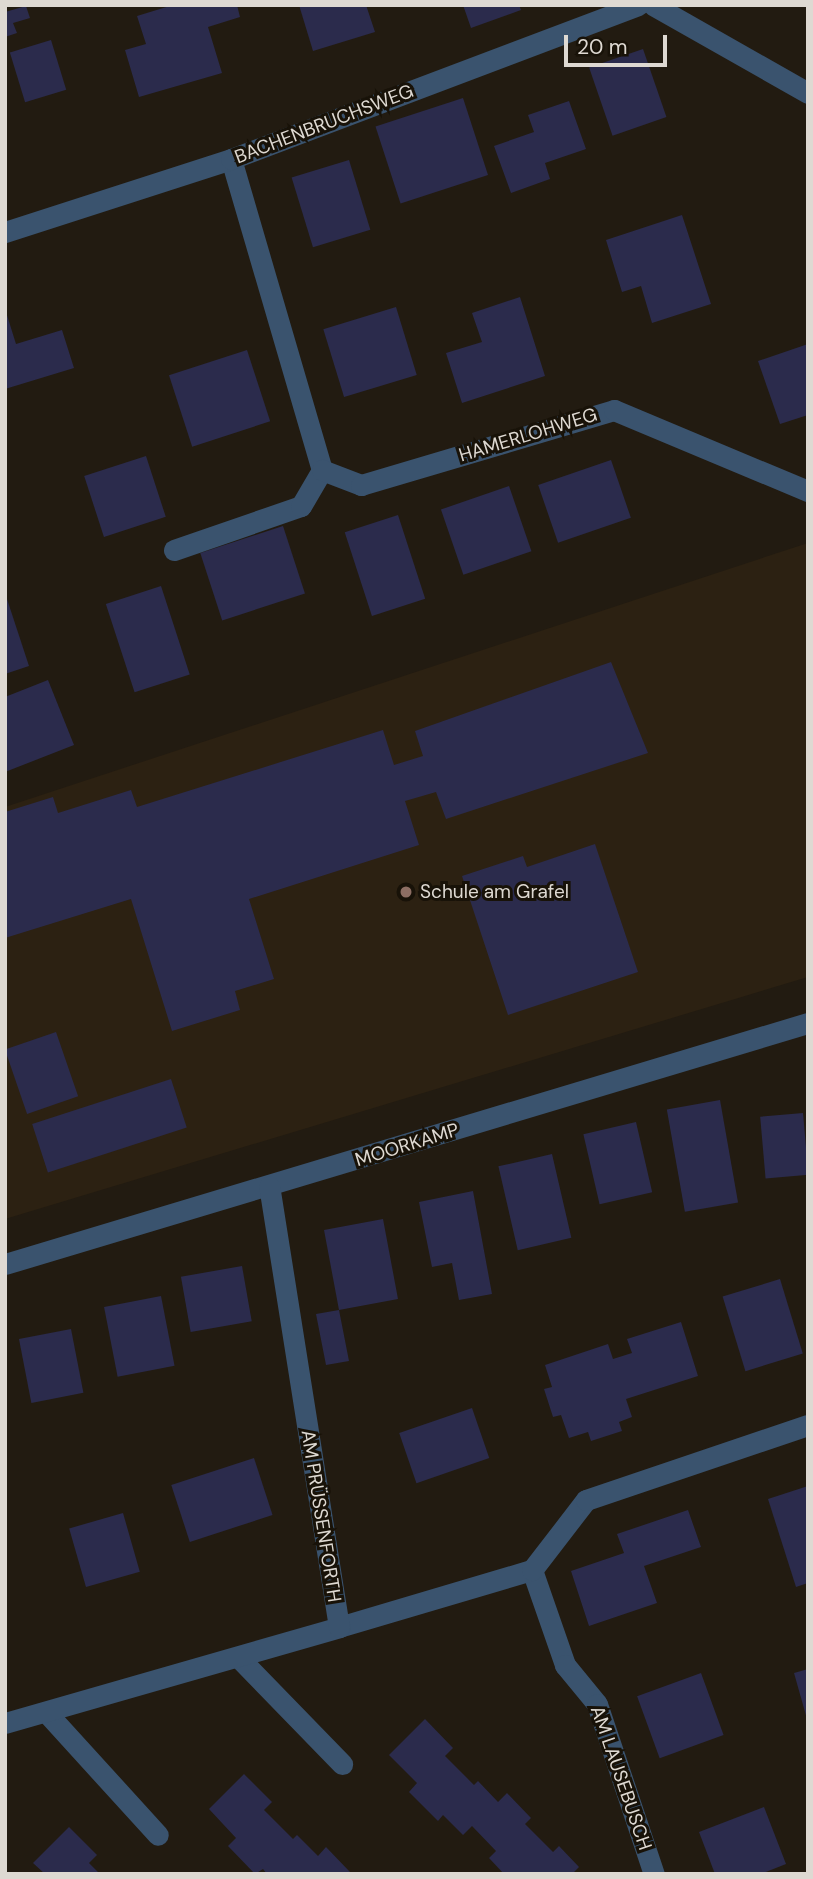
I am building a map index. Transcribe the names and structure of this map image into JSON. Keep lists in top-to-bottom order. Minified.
{"streets":{"street":["BACHENBRUCHSWEG","HAMERLOHWEG","MOORKAMP","AM PRÜSSENFORTH","AM LAUSEBUSCH"]},"crossings":[["MOORKAMP","AM PRÜSSENFORTH"]],"places":["Schule am Grafel"],"scale_bar":"20 m"}
